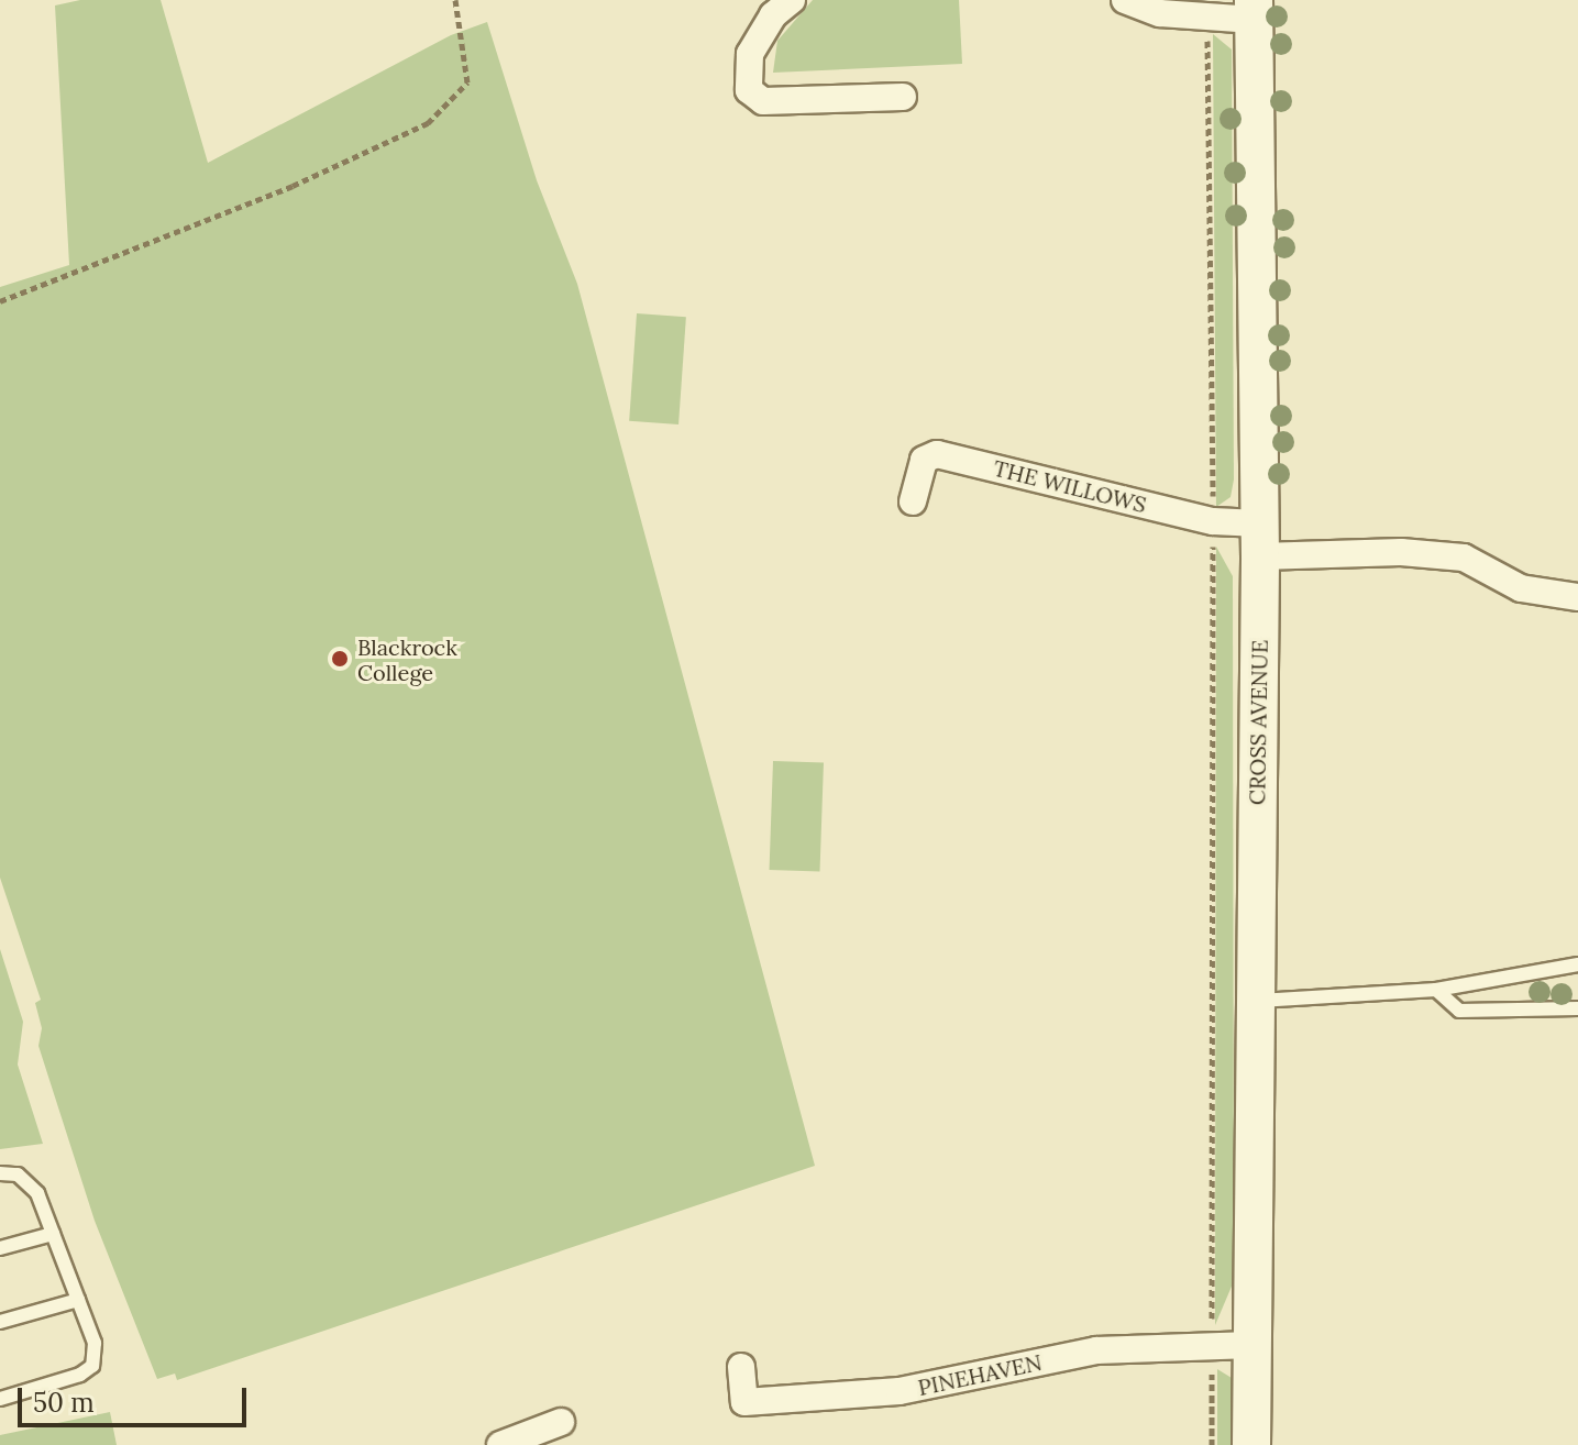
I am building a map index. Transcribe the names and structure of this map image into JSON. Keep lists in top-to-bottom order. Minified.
{"streets":{"street":["THE WILLOWS","CROSS AVENUE","PINEHAVEN"]},"crossings":[["THE WILLOWS","CROSS AVENUE"],["CROSS AVENUE","PINEHAVEN"]],"places":["Blackrock College"],"scale_bar":"50 m"}
